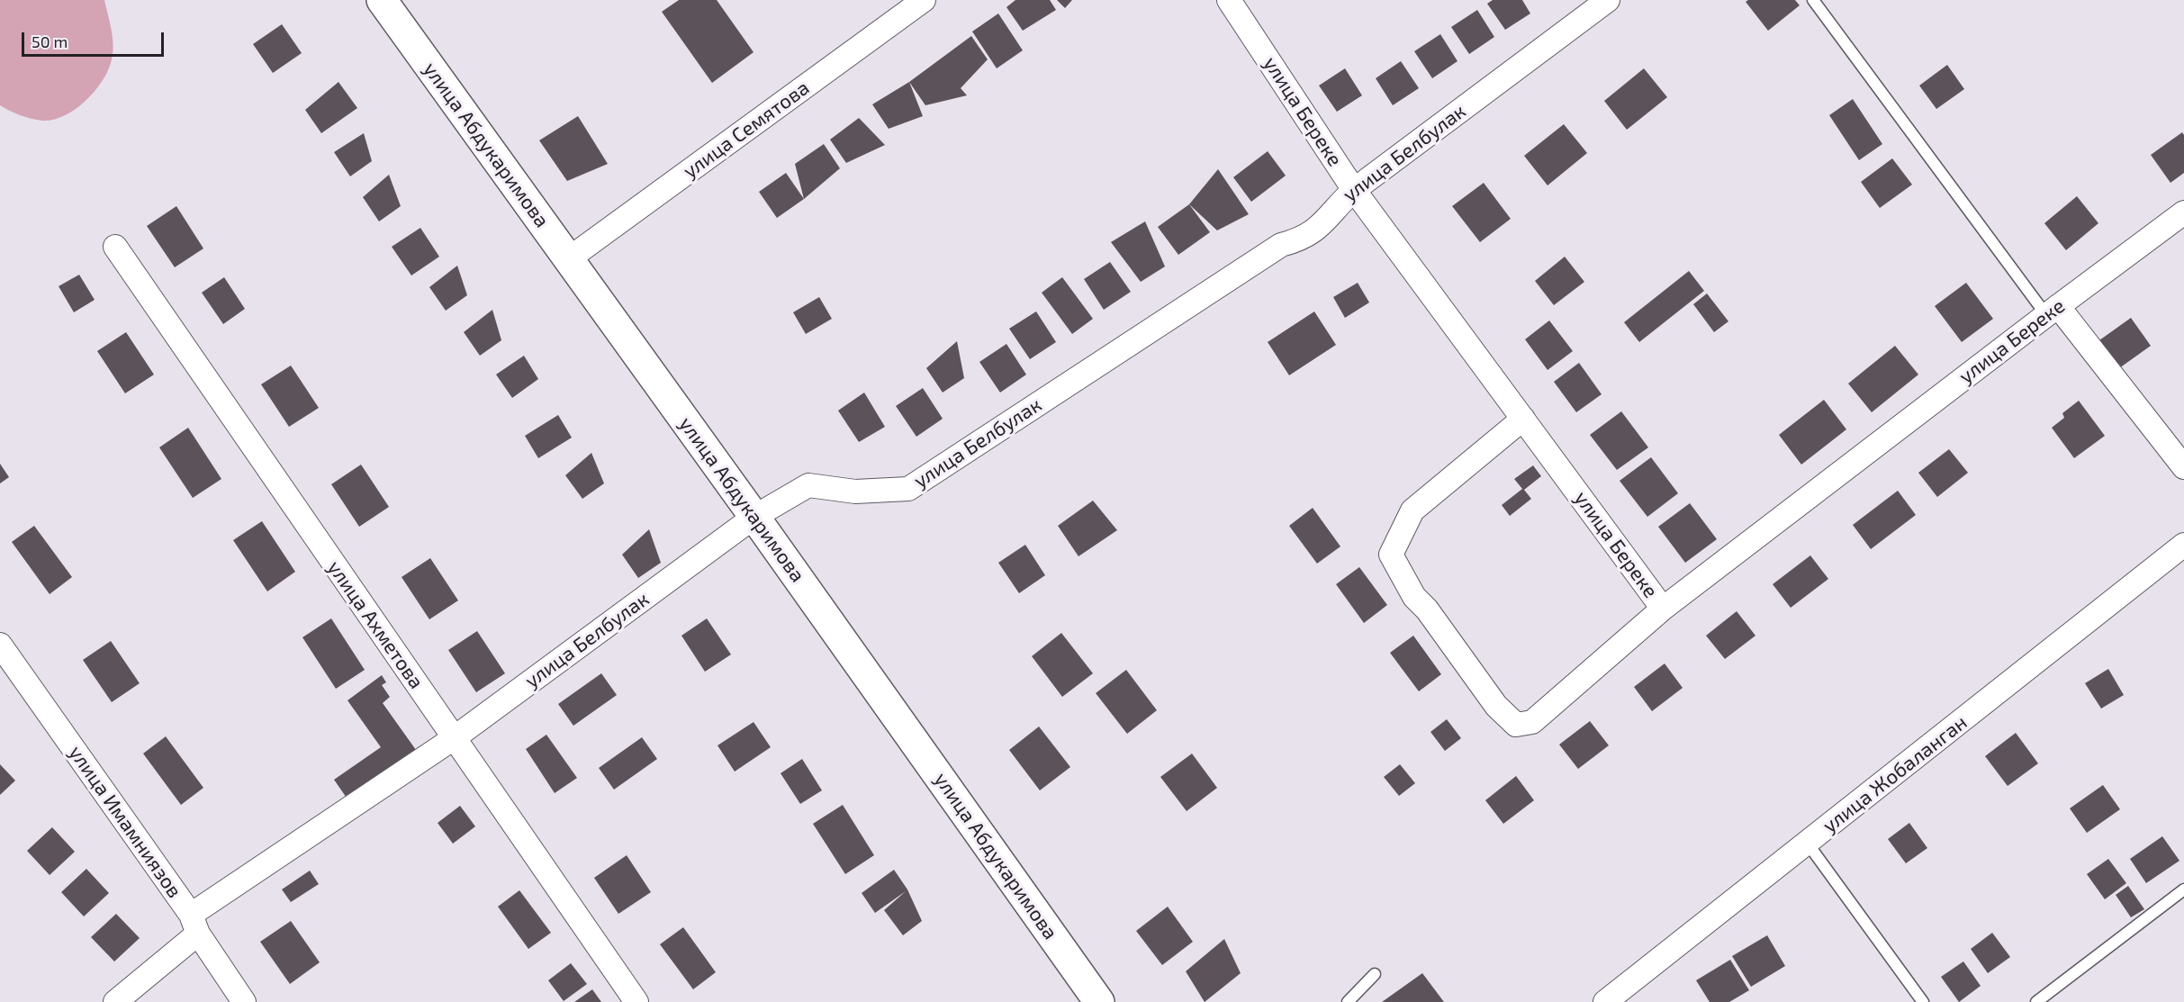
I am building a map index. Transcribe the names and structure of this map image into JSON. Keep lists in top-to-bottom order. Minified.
{"streets":{"main road":["улица Абдукаримова"],"street":["улица Береке","улица Семятова","улица Белбулак","улица Ахметова","улица Жобаланган","улица Имамниязов"]},"crossings":[["улица Береке","улица Белбулак"],["улица Семятова","улица Абдукаримова"],["улица Абдукаримова","улица Белбулак"],["улица Белбулак","улица Ахметова"],["улица Белбулак","улица Имамниязов"]],"scale_bar":"50 m"}
